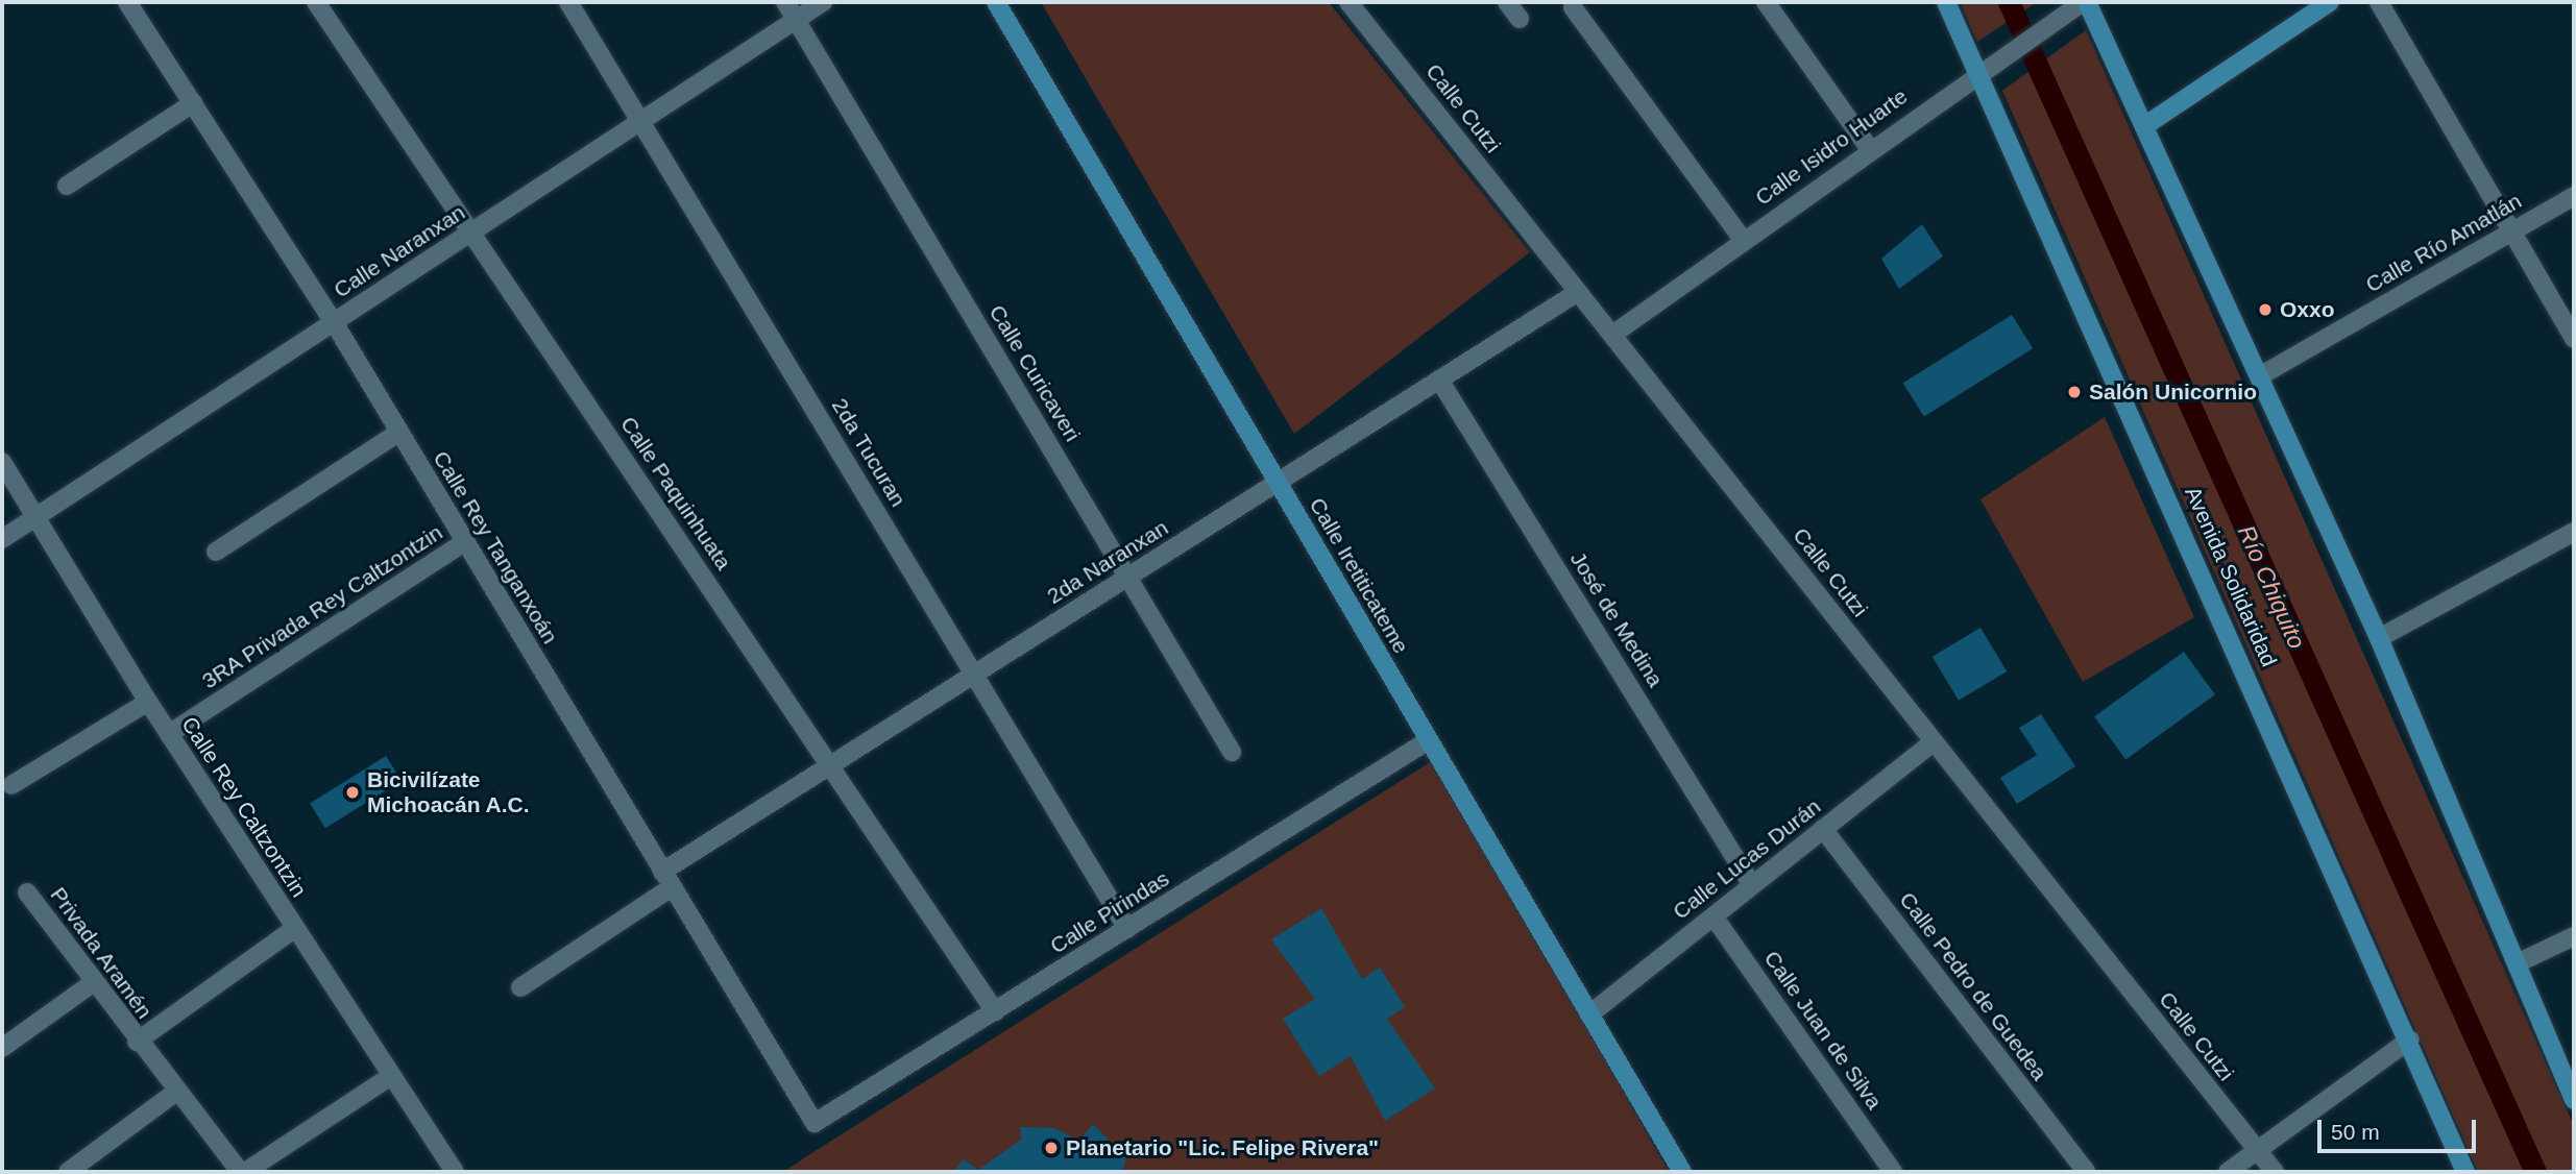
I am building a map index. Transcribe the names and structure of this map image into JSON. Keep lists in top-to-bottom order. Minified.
{"streets":{"main road":["Calle Iretiticateme","Avenida Solidaridad"],"street":["Calle Cutzi","Calle Isidro Huarte","Calle Río Amatlán","Calle Naranxan","Calle Curicaveri","2da Tucuran","Calle Paquinhuata","Calle Rey Tanganxoán","2da Naranxan","3RA Privada Rey Caltzontzin","José de Medina","Calle Rey Caltzontzin","Calle Lucas Durán","Calle Pirindas","Privada Aramén","Calle Pedro de Guedea","Calle Juan de Silva"]},"crossings":[["Calle Cutzi","Calle Isidro Huarte"],["Calle Cutzi","2da Naranxan"],["Calle Cutzi","Calle Lucas Durán"],["Calle Isidro Huarte","Avenida Solidaridad"],["Calle Naranxan","Calle Curicaveri"],["Calle Naranxan","2da Tucuran"],["Calle Naranxan","Calle Paquinhuata"],["Calle Naranxan","Calle Rey Tanganxoán"],["Calle Naranxan","Calle Rey Caltzontzin"],["Calle Curicaveri","2da Naranxan"],["2da Tucuran","2da Naranxan"],["2da Tucuran","Calle Pirindas"],["Calle Paquinhuata","2da Naranxan"],["Calle Paquinhuata","Calle Pirindas"],["Calle Rey Tanganxoán","2da Naranxan"],["Calle Rey Tanganxoán","3RA Privada Rey Caltzontzin"],["Calle Rey Tanganxoán","Calle Pirindas"],["2da Naranxan","Calle Iretiticateme"],["2da Naranxan","José de Medina"],["Calle Iretiticateme","Calle Lucas Durán"],["Calle Iretiticateme","Calle Pirindas"],["3RA Privada Rey Caltzontzin","Calle Rey Caltzontzin"],["José de Medina","Calle Lucas Durán"],["Calle Lucas Durán","Calle Pedro de Guedea"],["Calle Lucas Durán","Calle Juan de Silva"]],"water":["Río Chiquito"],"places":["Oxxo","Salón Unicornio","Bicivilízate Michoacán A.C.","Planetario \"Lic. Felipe Rivera\""],"scale_bar":"50 m"}
